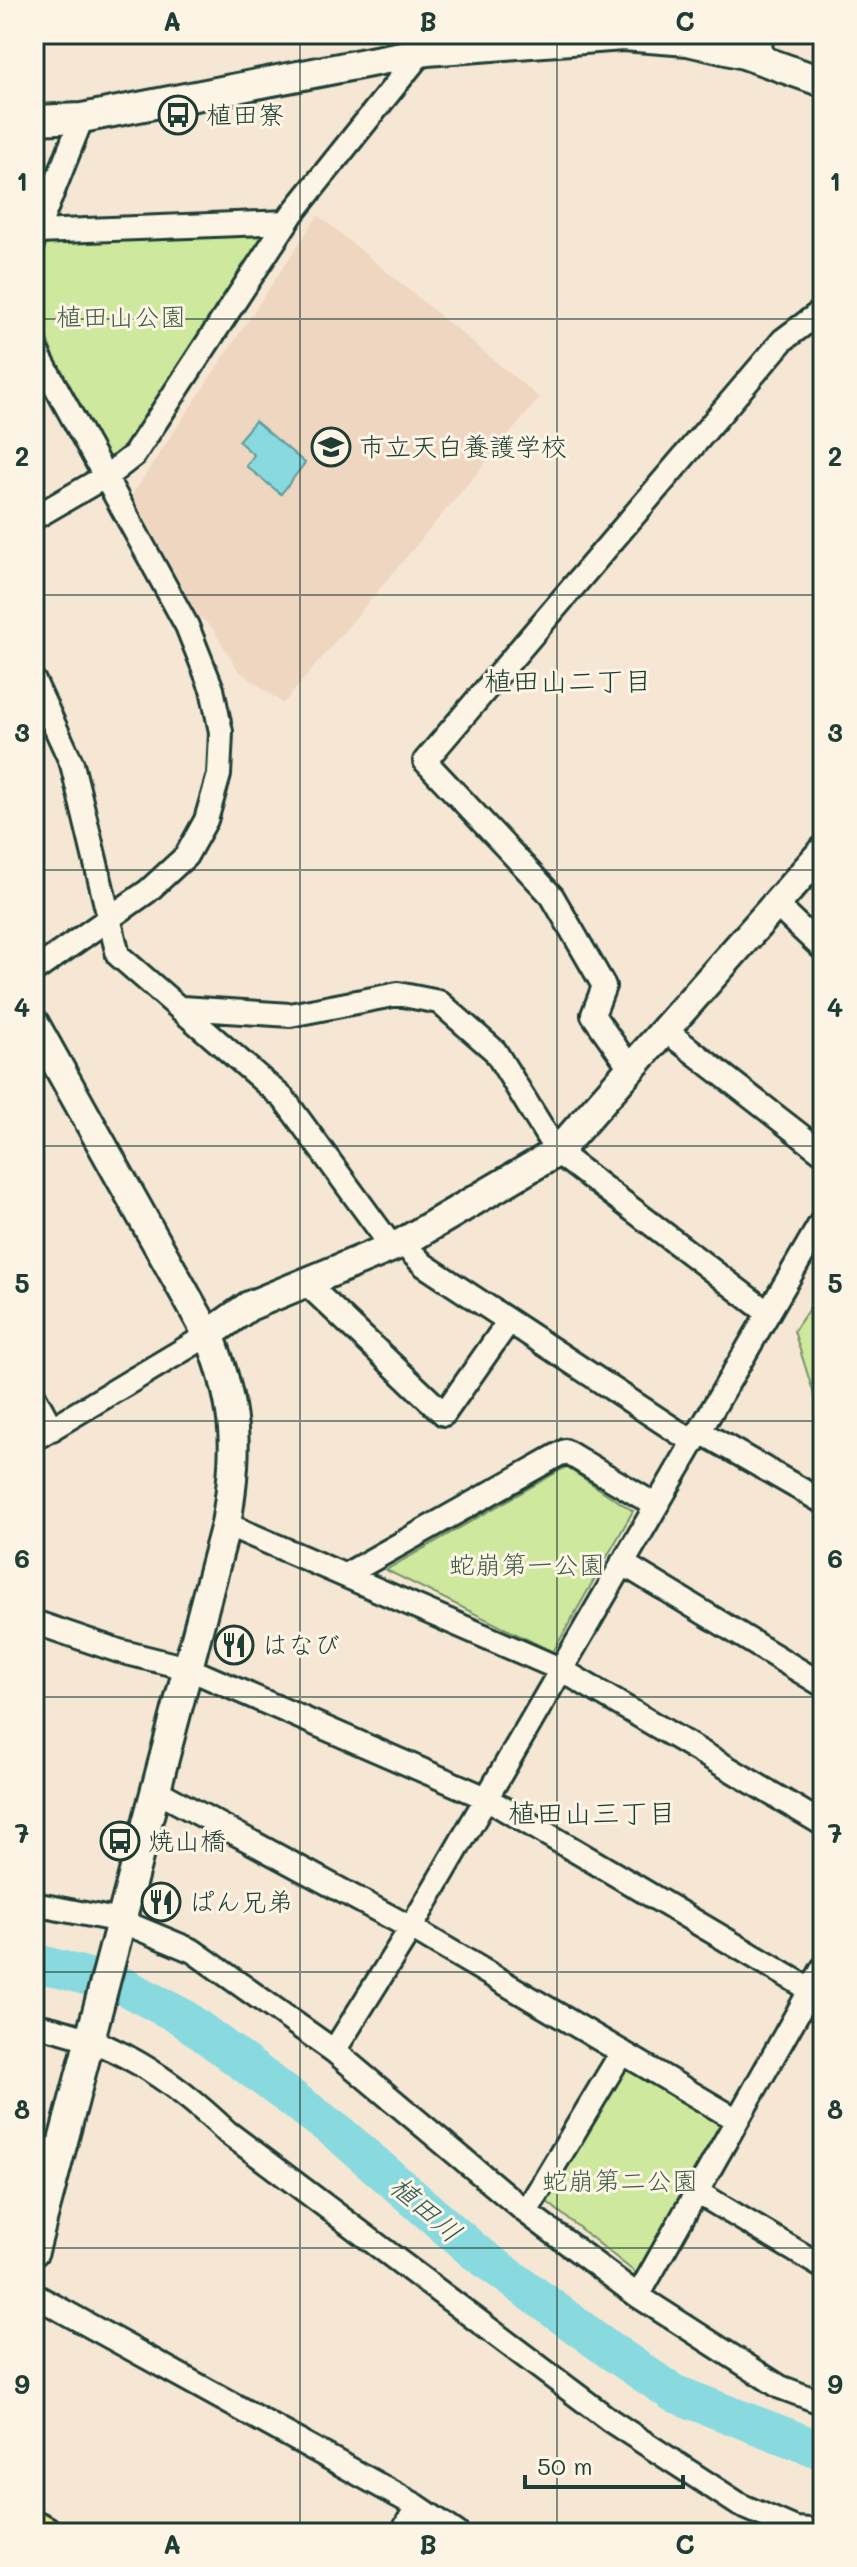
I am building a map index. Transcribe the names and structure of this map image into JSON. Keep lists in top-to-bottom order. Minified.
{"districts":["植田山二丁目","植田山三丁目"],"water":["植田川"],"parks":["植田山公園","蛇崩第一公園","蛇崩第二公園"],"places":{"bus stop":["植田寮","焼山橋"],"school or university":["市立天白養護学校"],"restaurant":["はなび","ぱん兄弟"]},"scale_bar":"50 m","grid":{"columns":["A","B","C"],"rows":["1","2","3","4","5","6","7","8","9"]}}
